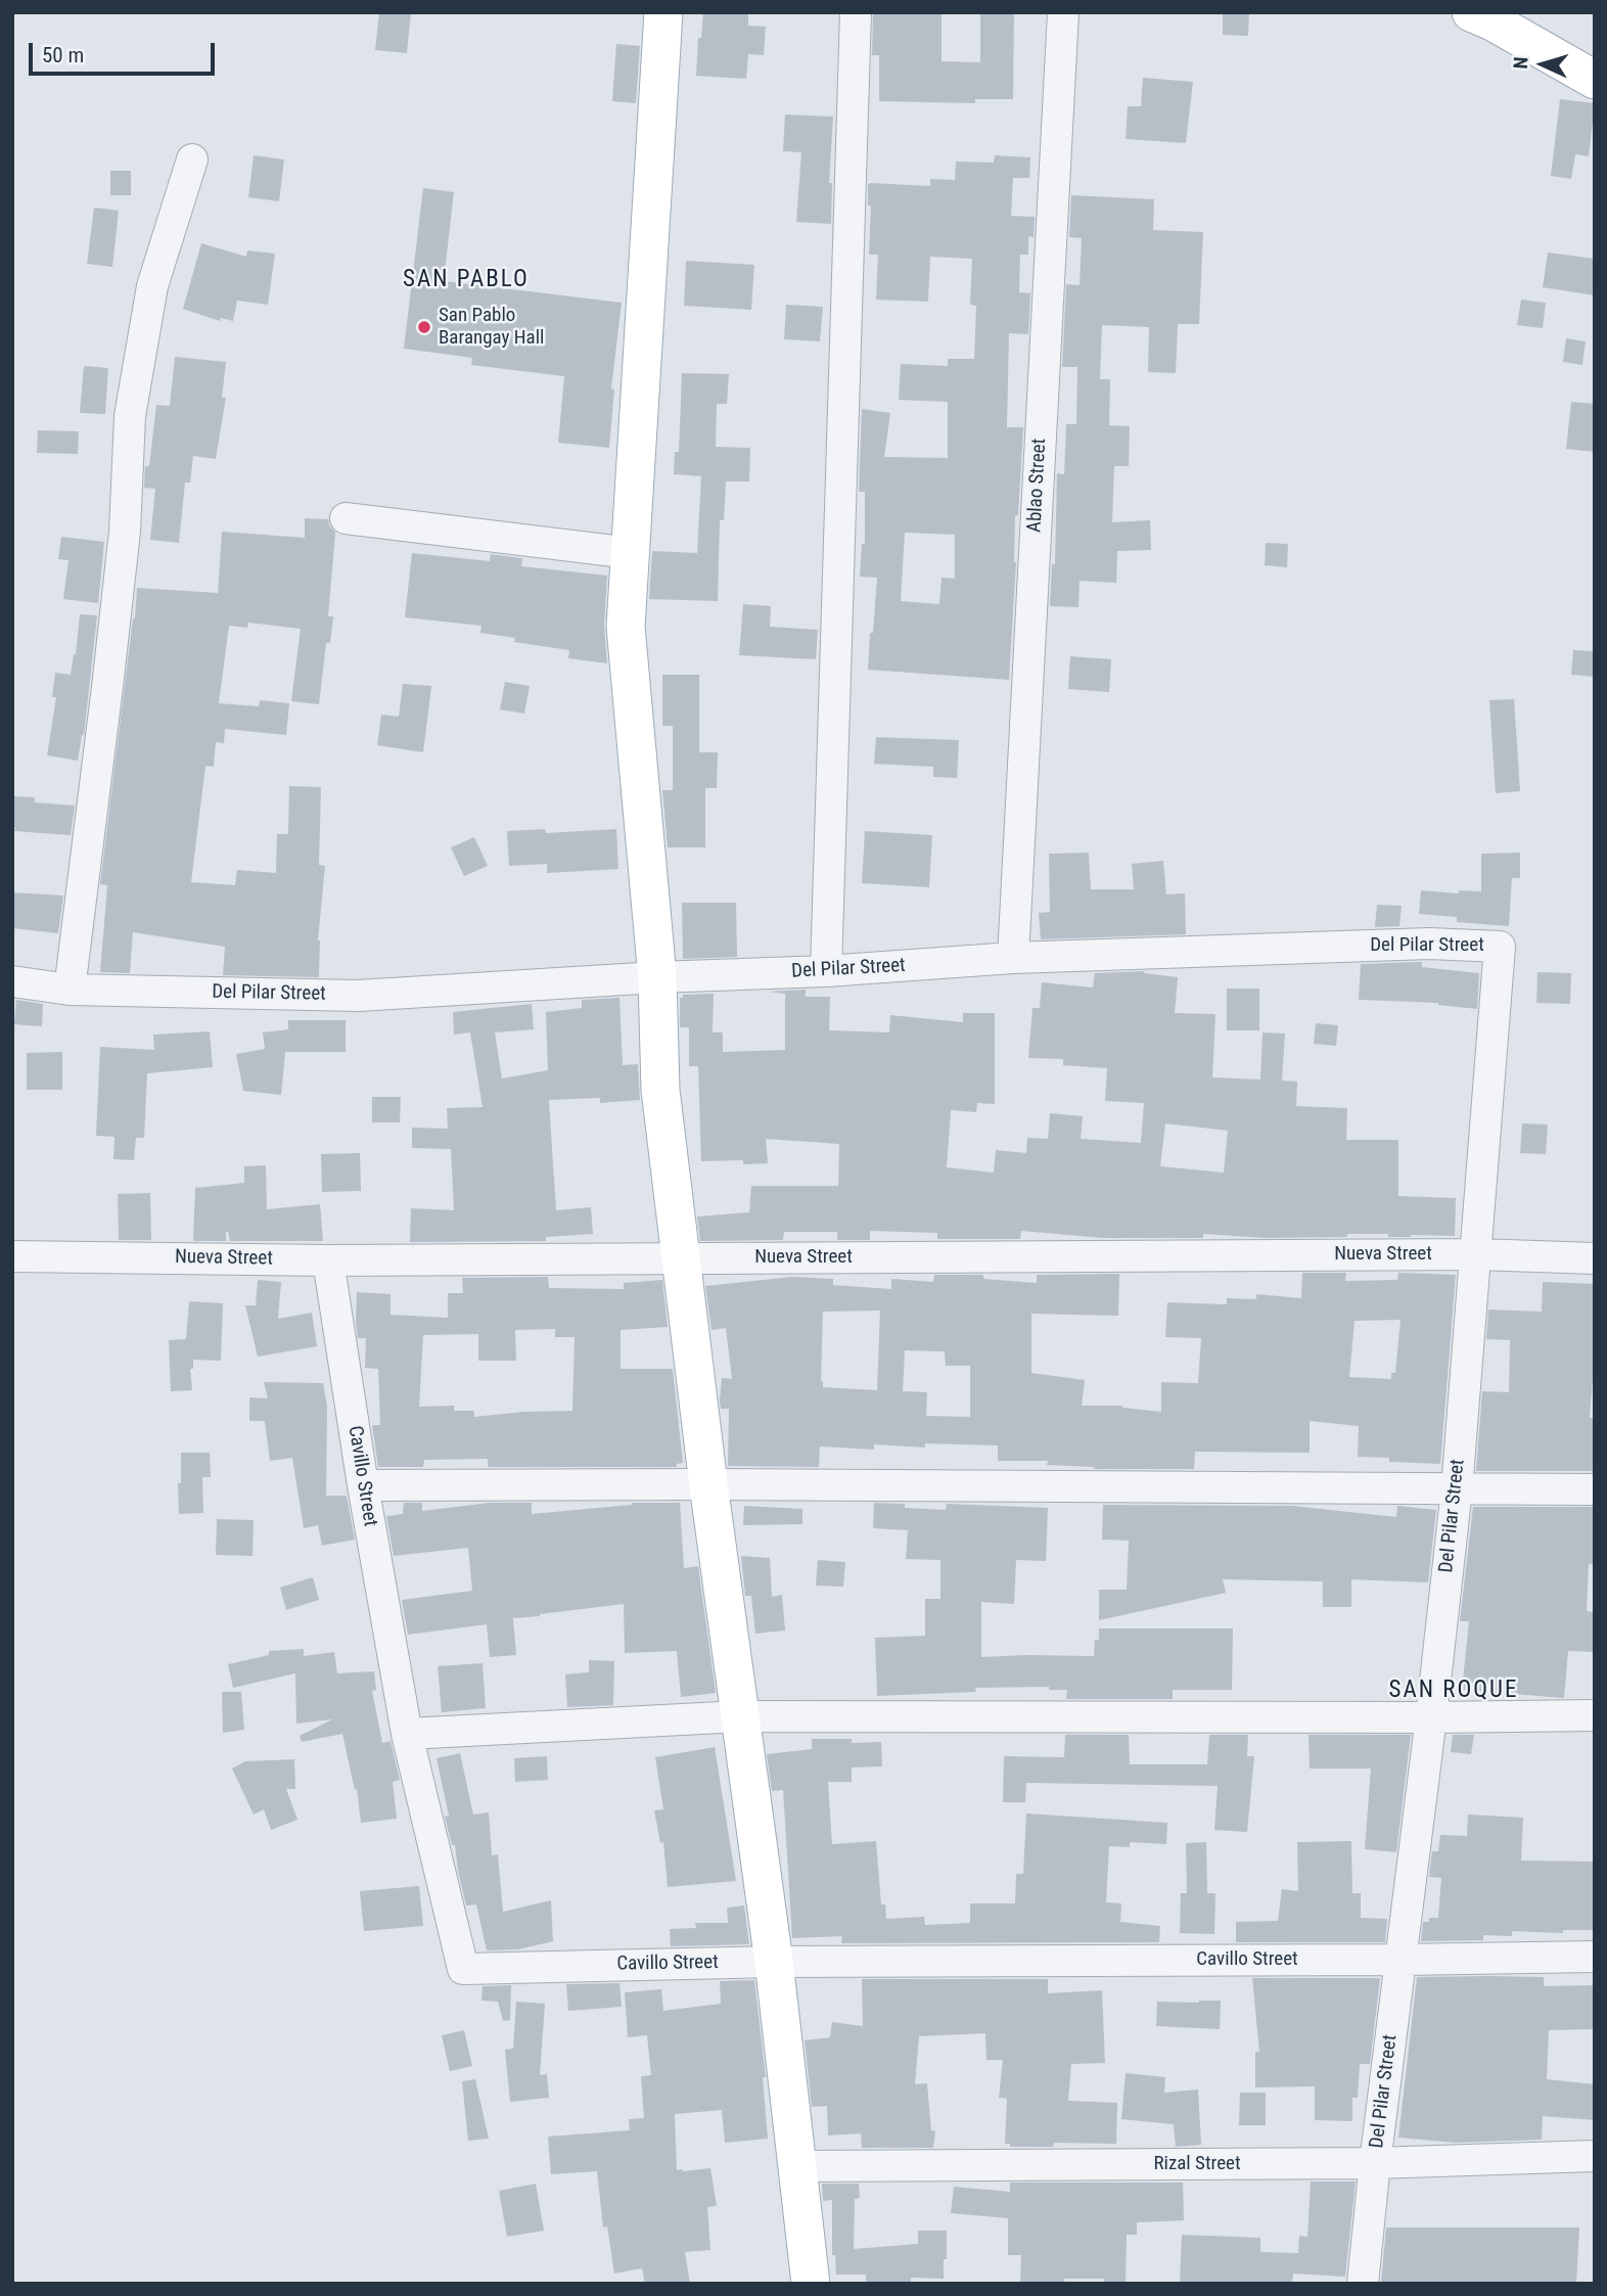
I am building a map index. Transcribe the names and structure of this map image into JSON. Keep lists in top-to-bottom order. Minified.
{"streets":{"street":["Ablao Street","Del Pilar Street","Nueva Street","Cavillo Street","Rizal Street"]},"crossings":[["Ablao Street","Del Pilar Street"],["Del Pilar Street","Nueva Street"],["Del Pilar Street","Cavillo Street"],["Del Pilar Street","Rizal Street"],["Nueva Street","Cavillo Street"]],"districts":["SAN PABLO","SAN ROQUE"],"places":["San Pablo Barangay Hall"],"scale_bar":"50 m","north":"left"}
